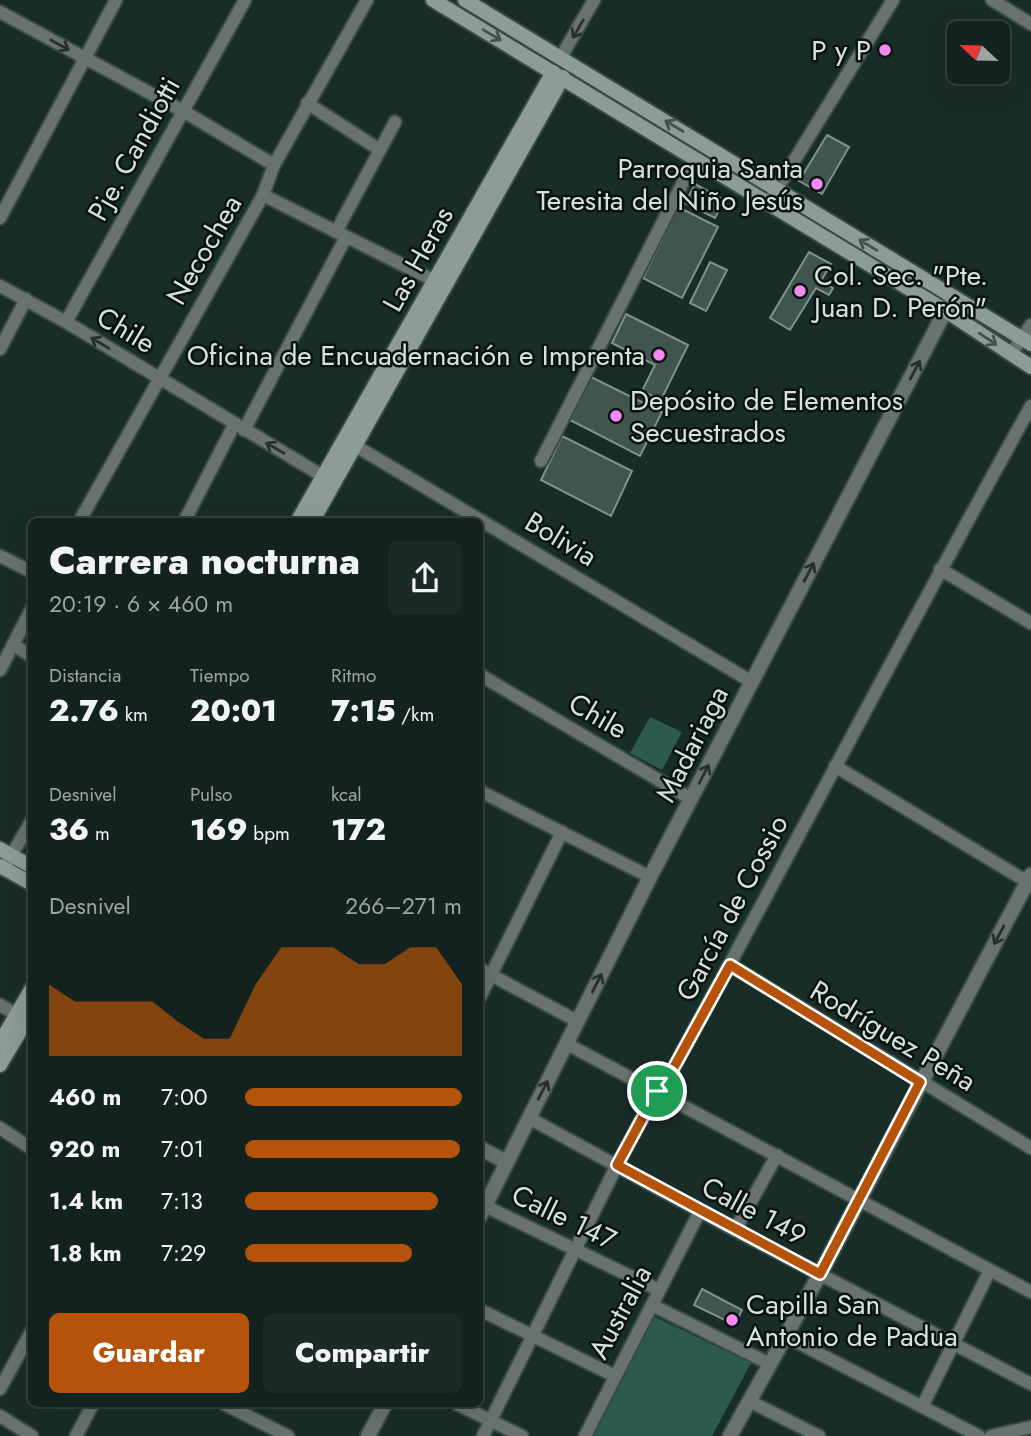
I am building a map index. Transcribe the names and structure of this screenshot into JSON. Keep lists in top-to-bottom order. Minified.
{"streets":{"main road":["Las Heras"],"street":["Pje. Candiotti","Necochea","Chile","Bolivia","Madariaga","García de Cossio","Rodríguez Peña","Calle 149","Calle 147","Australia"]},"crossings":[["Pje. Candiotti","Chile"],["Necochea","Chile"],["Las Heras","Chile"],["Las Heras","Bolivia"],["Chile","Madariaga"],["Bolivia","Madariaga"],["Madariaga","Calle 149"],["García de Cossio","Rodríguez Peña"],["García de Cossio","Calle 149"],["García de Cossio","Calle 147"],["Calle 149","Australia"],["Calle 147","Australia"]],"one_way":["Madariaga"],"places":["P y P","Parroquia Santa Teresita del Niño Jesús","Col. Sec. \"Pte. Juan D. Perón\"","Oficina de Encuadernación e Imprenta","Depósito de Elementos Secuestrados","Capilla San Antonio de Padua"],"north":"left","page":{"heading":["Carrera nocturna","20:19 · 6 × 460 m"],"stats":[["Distancia","2.76 km"],["Tiempo","20:01"],["Ritmo","7:15 /km"],["Desnivel","36 m"],["Pulso","169 bpm"],["kcal","172"]],"chart":["Desnivel","266–271 m"],"list":[{"name":"460 m","note":"7:00"},{"name":"920 m","note":"7:01"},{"name":"1.4 km","note":"7:13"},{"name":"1.8 km","note":"7:29"}],"buttons":["Guardar","Compartir"]}}
